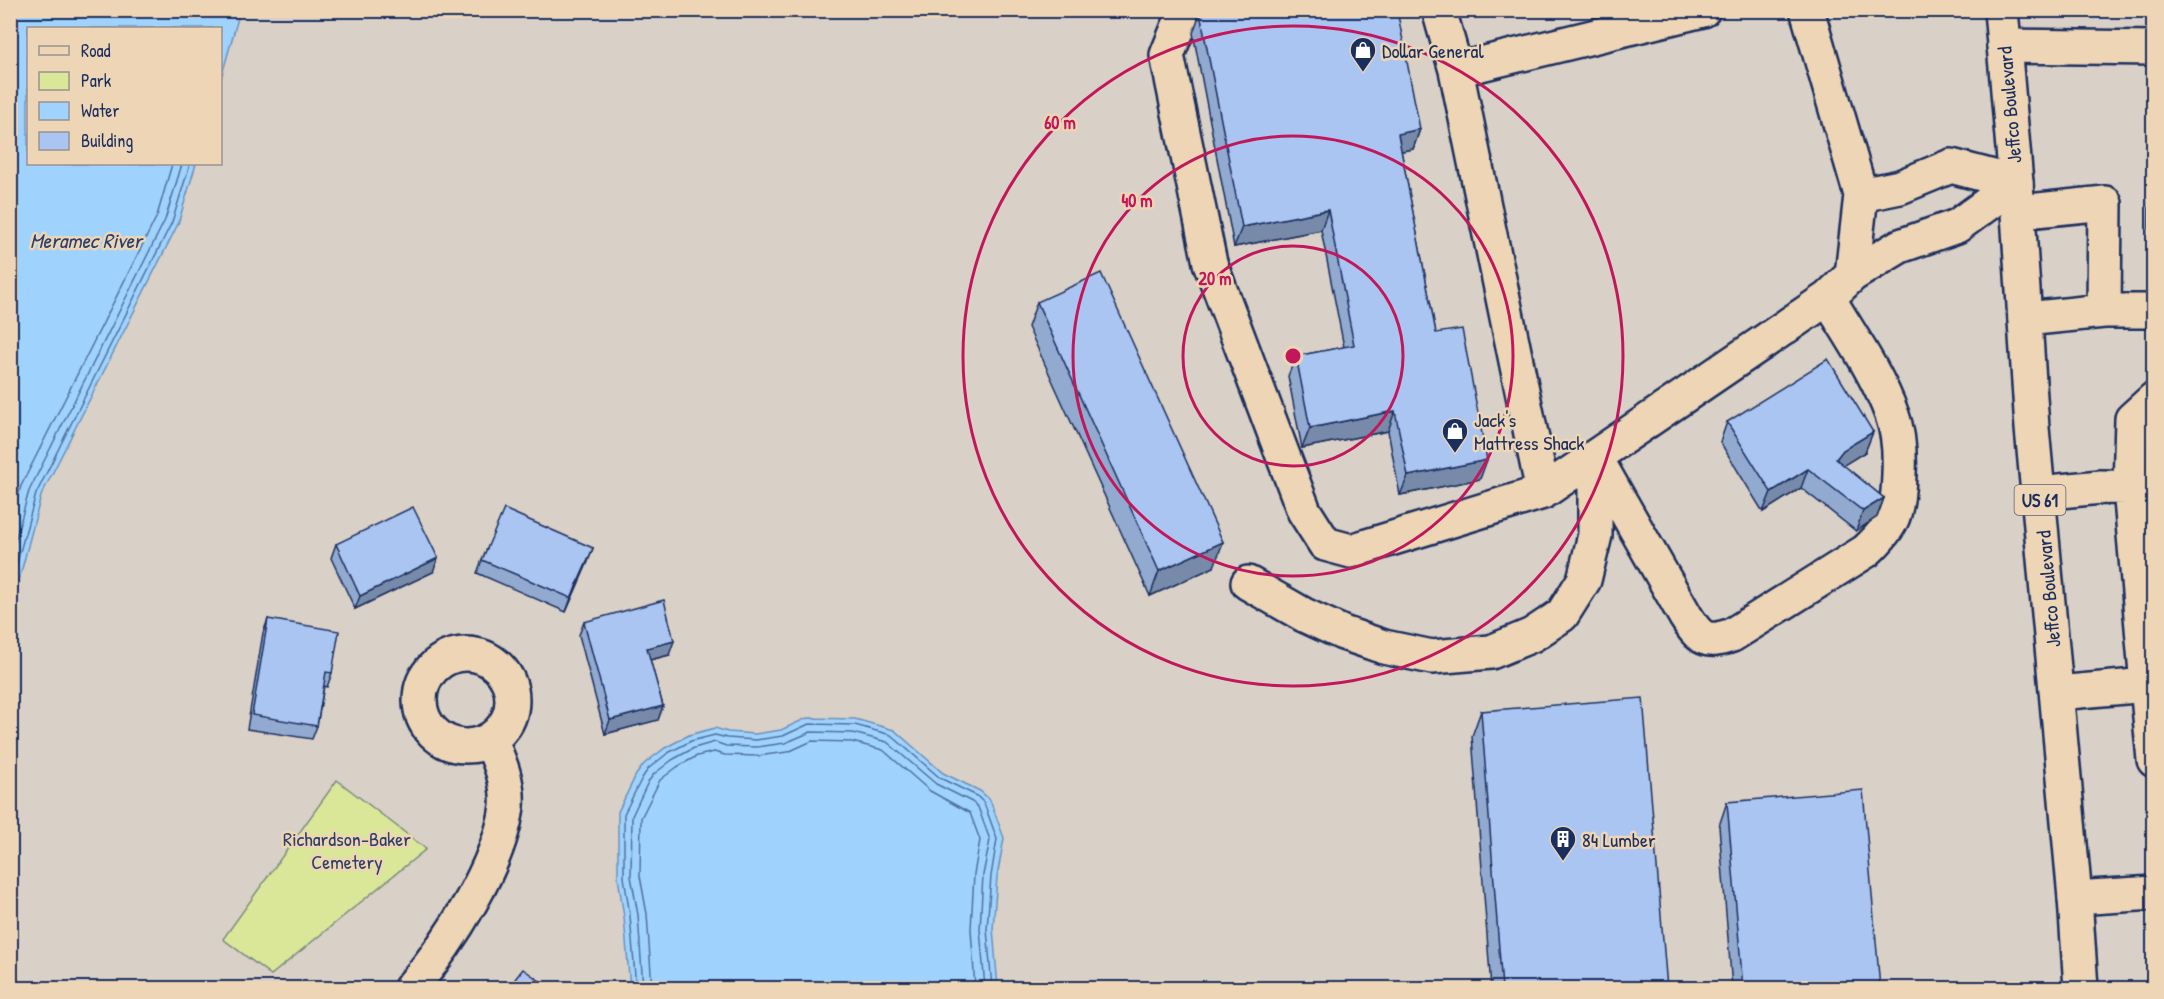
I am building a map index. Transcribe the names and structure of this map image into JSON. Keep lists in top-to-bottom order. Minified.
{"streets":{"main road":["Jeffco Boulevard","US 61"]},"water":["Meramec River"],"parks":["Richardson-Baker Cemetery"],"places":{"shop":["Dollar General","Jack's Mattress Shack"],"building":["84 Lumber"]},"legend":["Road","Park","Water","Building"],"rings":["60 m","40 m","20 m"]}
